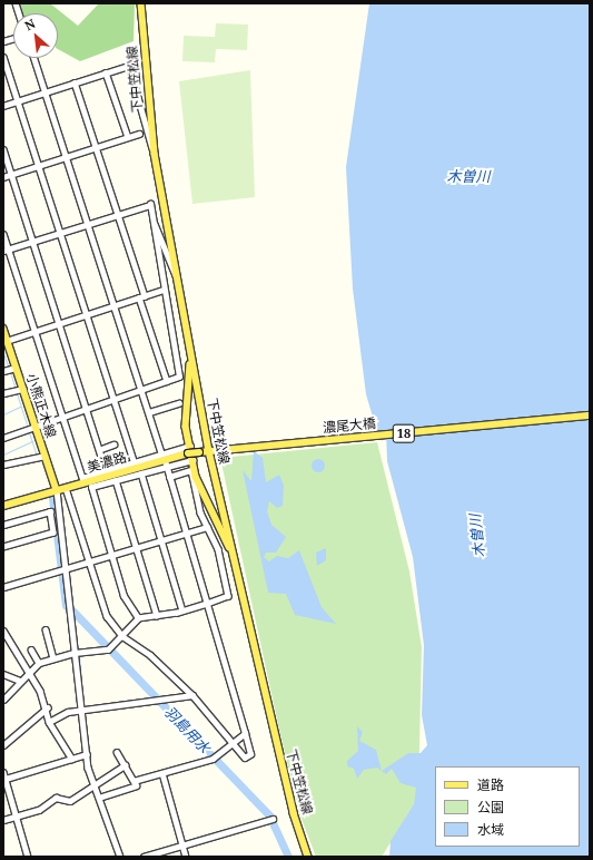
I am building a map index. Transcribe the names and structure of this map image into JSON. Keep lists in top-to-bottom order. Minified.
{"streets":{"main road":["下中笠松線","小熊正木線","濃尾大橋","18","美濃路"]},"crossings":[["下中笠松線","美濃路"],["小熊正木線","美濃路"],["濃尾大橋","美濃路"]],"water":["木曽川","羽島用水"],"legend":["道路","公園","水域"],"north":"top left"}
